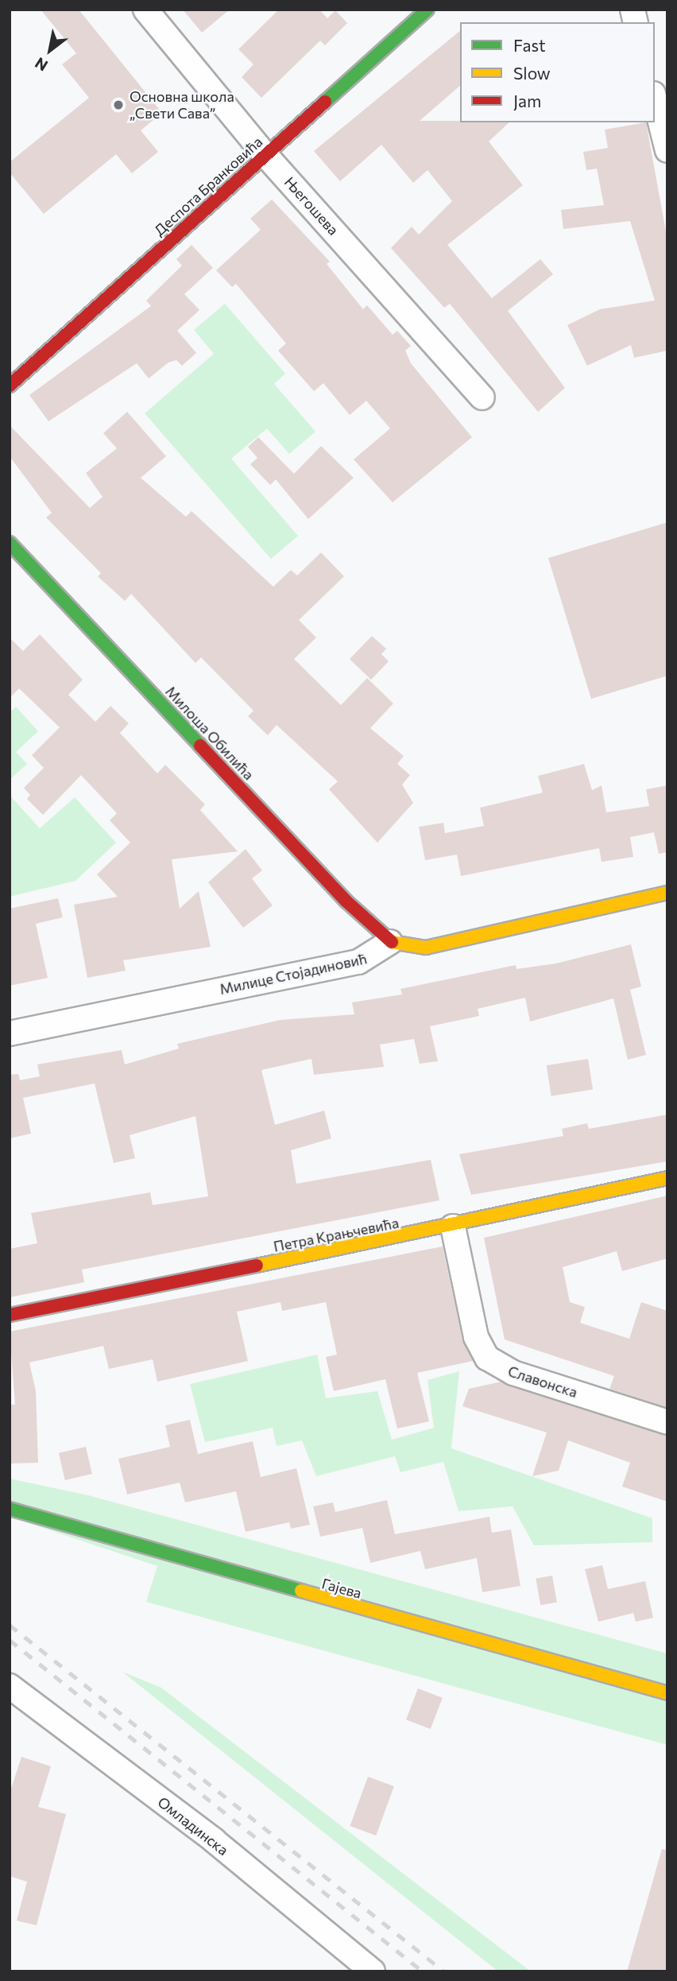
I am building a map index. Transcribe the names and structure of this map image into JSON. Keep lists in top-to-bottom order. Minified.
{"streets":{"street":["Деспота Бранковића","Његошева","Милоша Обилића","Милице Стојадиновић","Петра Крањчевића","Славонска","Гајева","Омладинска"]},"crossings":[["Деспота Бранковића","Његошева"],["Милоша Обилића","Милице Стојадиновић"],["Петра Крањчевића","Славонска"]],"places":["Основна школа „Свети Сава”"],"legend":["Fast","Slow","Jam"],"north":"bottom left"}
